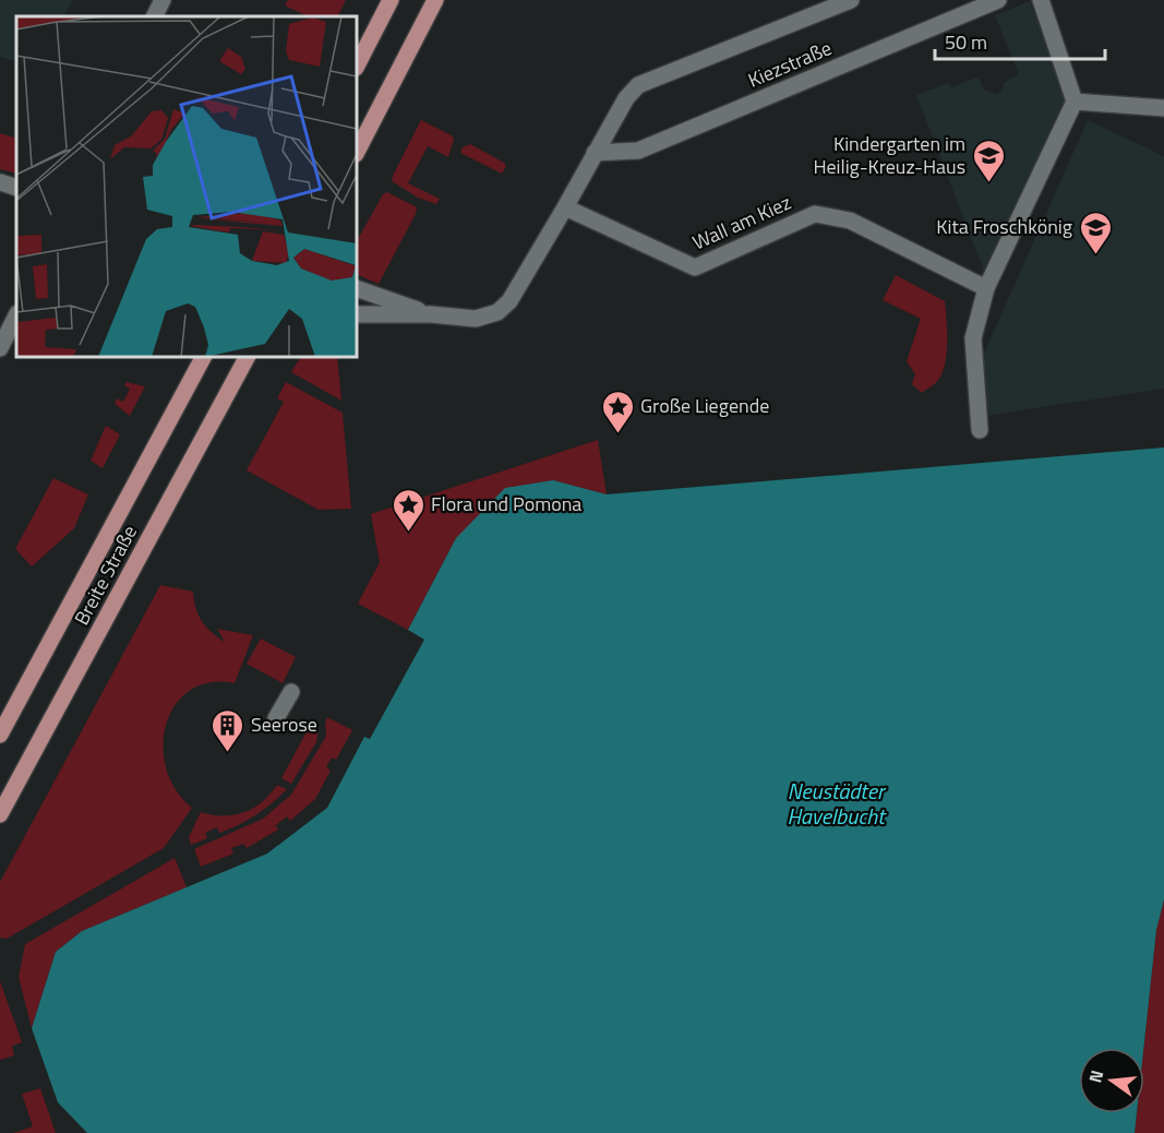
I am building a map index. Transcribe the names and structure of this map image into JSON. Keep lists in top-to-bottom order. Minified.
{"streets":{"main road":["Breite Straße"],"street":["Kiezstraße","Wall am Kiez"]},"crossings":[["Kiezstraße","Wall am Kiez"]],"water":["Neustädter Havelbucht"],"places":{"school or university":["Kindergarten im Heilig-Kreuz-Haus","Kita Froschkönig"],"place":["Große Liegende","Flora und Pomona"],"building":["Seerose"]},"scale_bar":"50 m","north":"left"}
